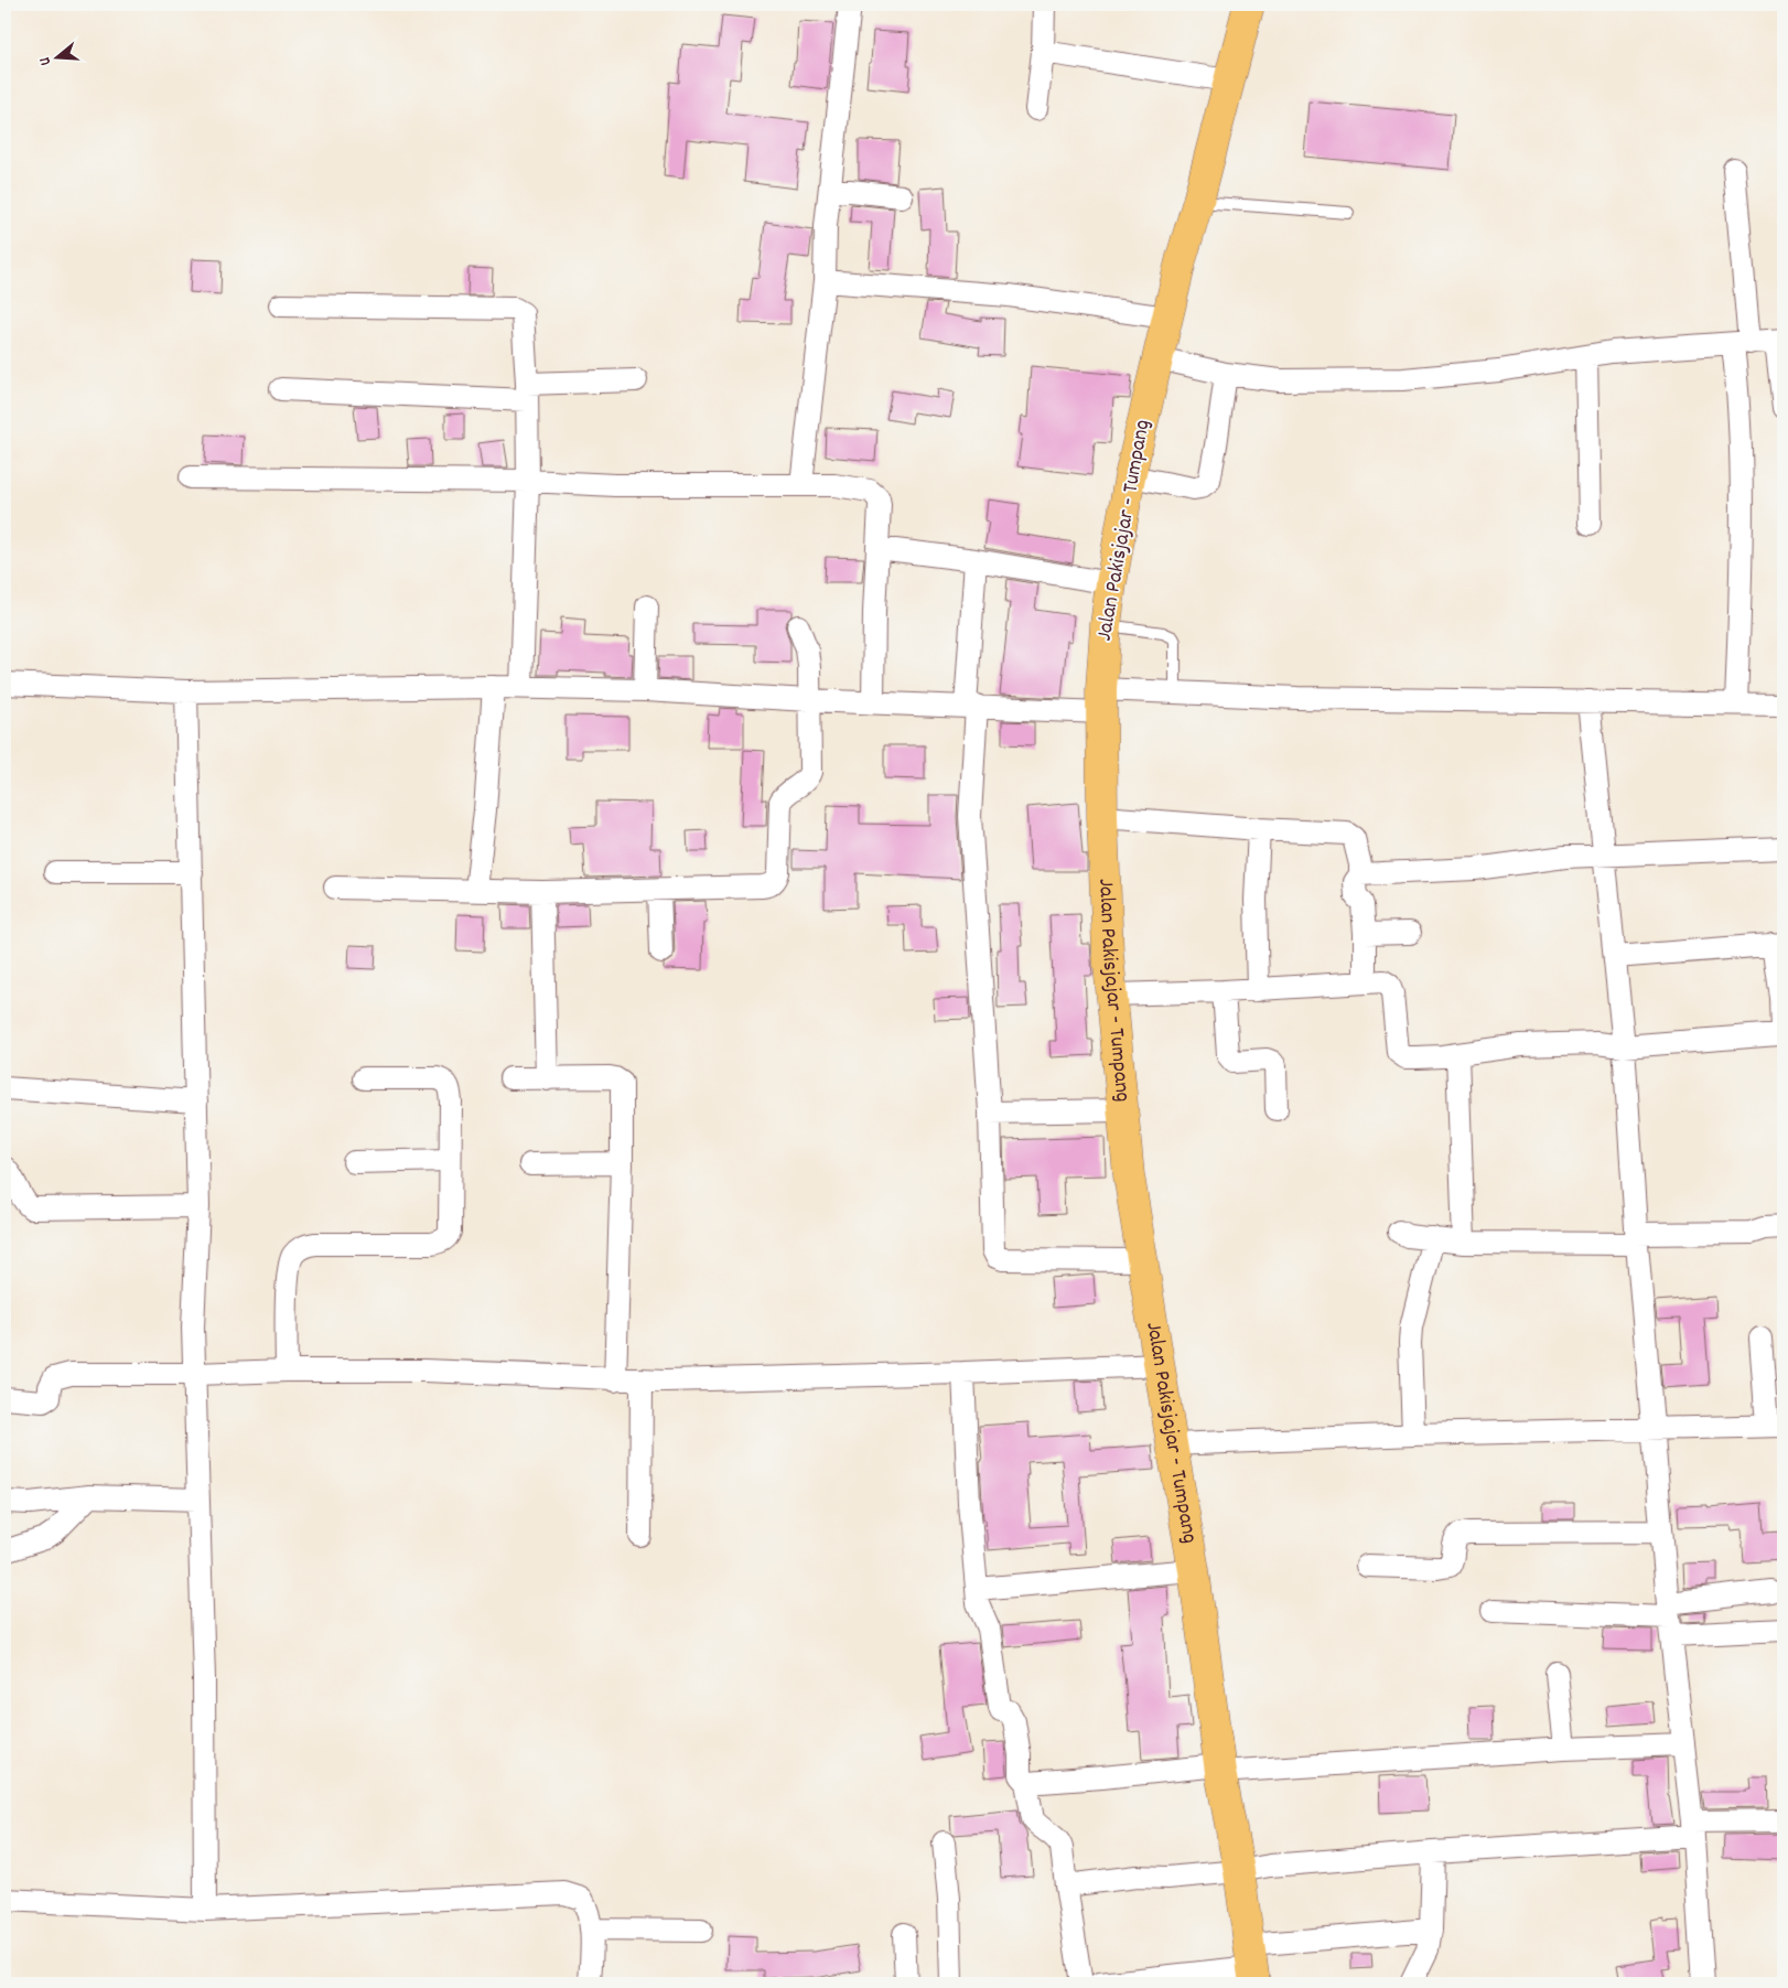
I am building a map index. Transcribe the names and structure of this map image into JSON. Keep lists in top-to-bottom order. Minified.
{"streets":{"main road":["Jalan Pakisjajar - Tumpang"]},"north":"left"}
